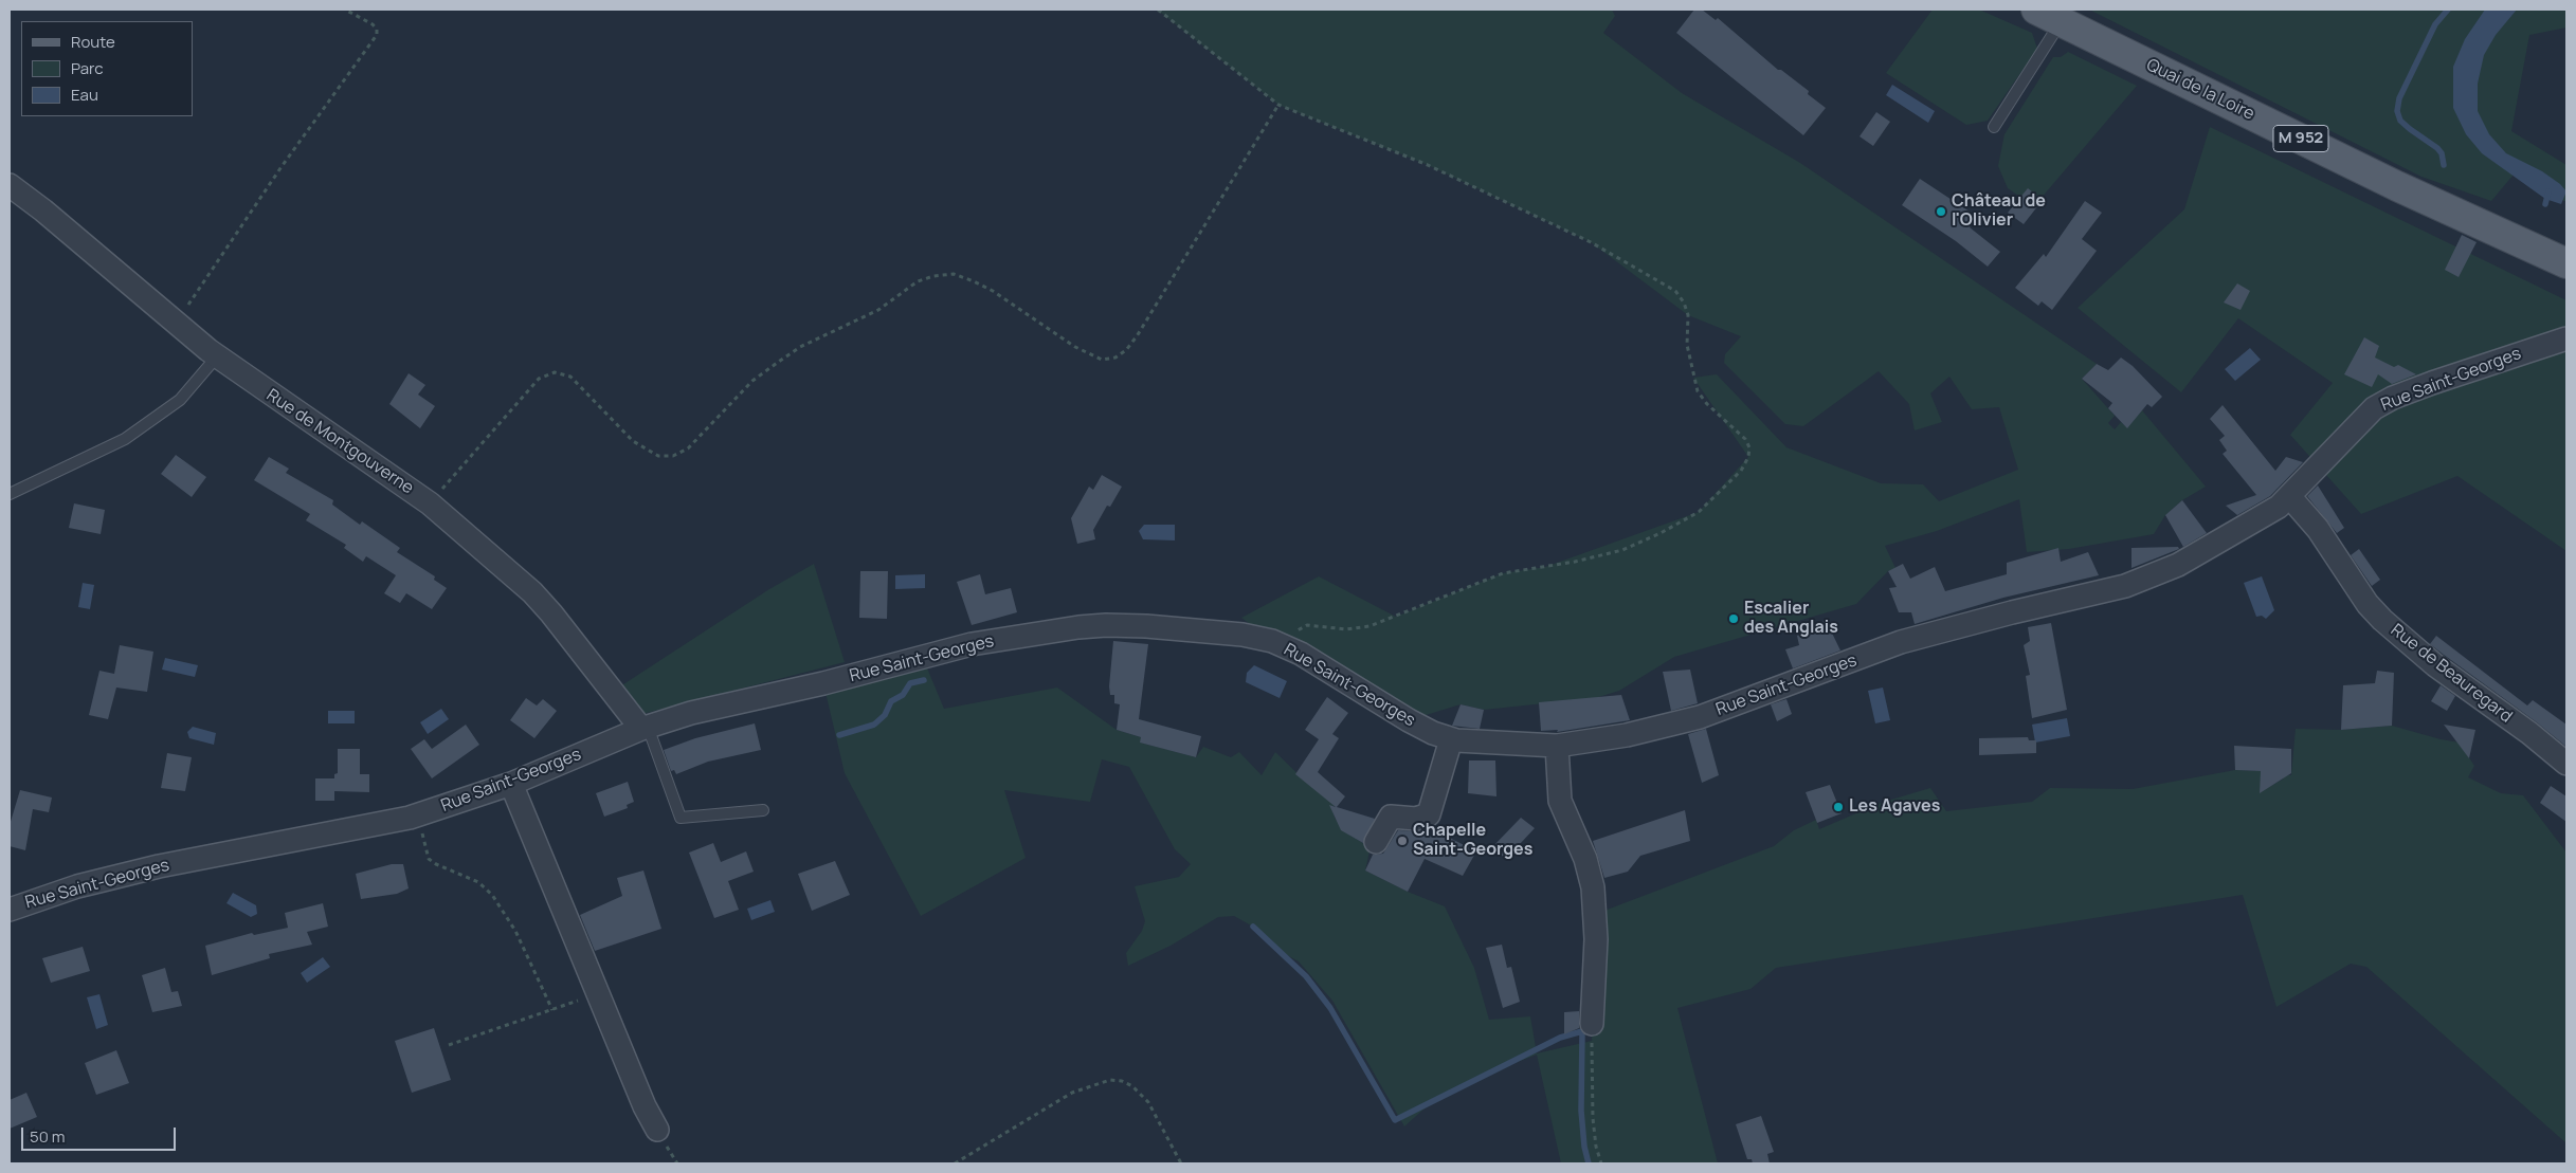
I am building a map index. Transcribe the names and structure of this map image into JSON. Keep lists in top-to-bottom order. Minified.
{"streets":{"main road":["Quai de la Loire","M 952"],"street":["Rue Saint-Georges","Rue de Montgouverne","Rue de Beauregard"]},"crossings":[["Rue Saint-Georges","Rue de Montgouverne"],["Rue Saint-Georges","Rue de Beauregard"]],"places":["Château de l'Olivier","Escalier des Anglais","Les Agaves","Chapelle Saint-Georges"],"legend":["Route","Parc","Eau"],"scale_bar":"50 m"}
